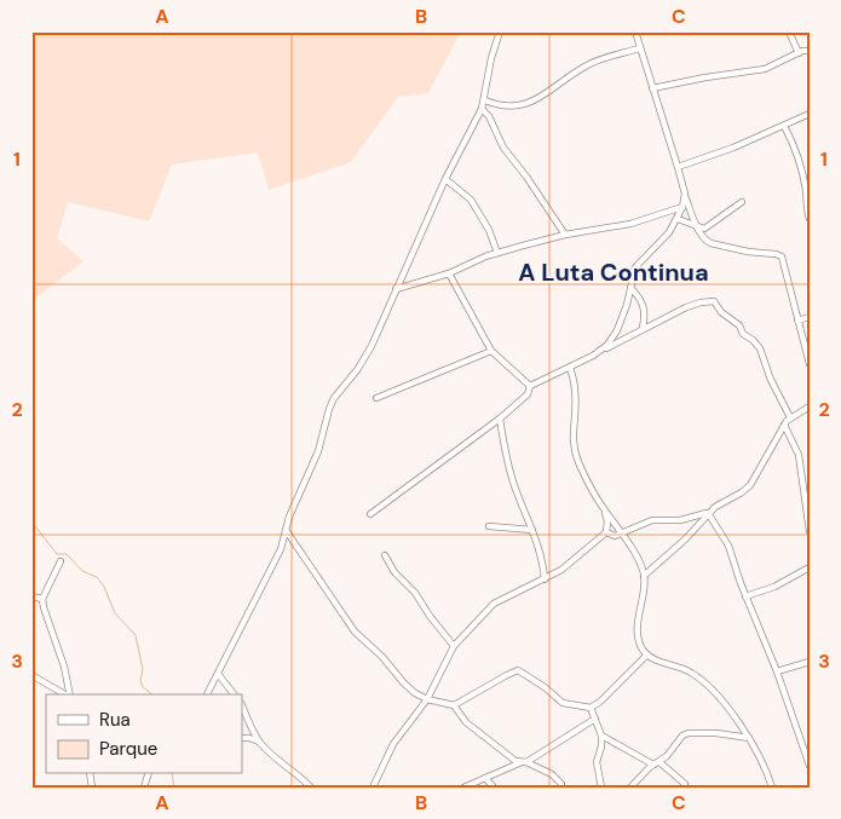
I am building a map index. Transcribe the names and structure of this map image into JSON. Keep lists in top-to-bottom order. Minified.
{"districts":["A Luta Continua"],"legend":["Rua","Parque"],"grid":{"columns":["A","B","C"],"rows":["1","2","3"]}}
